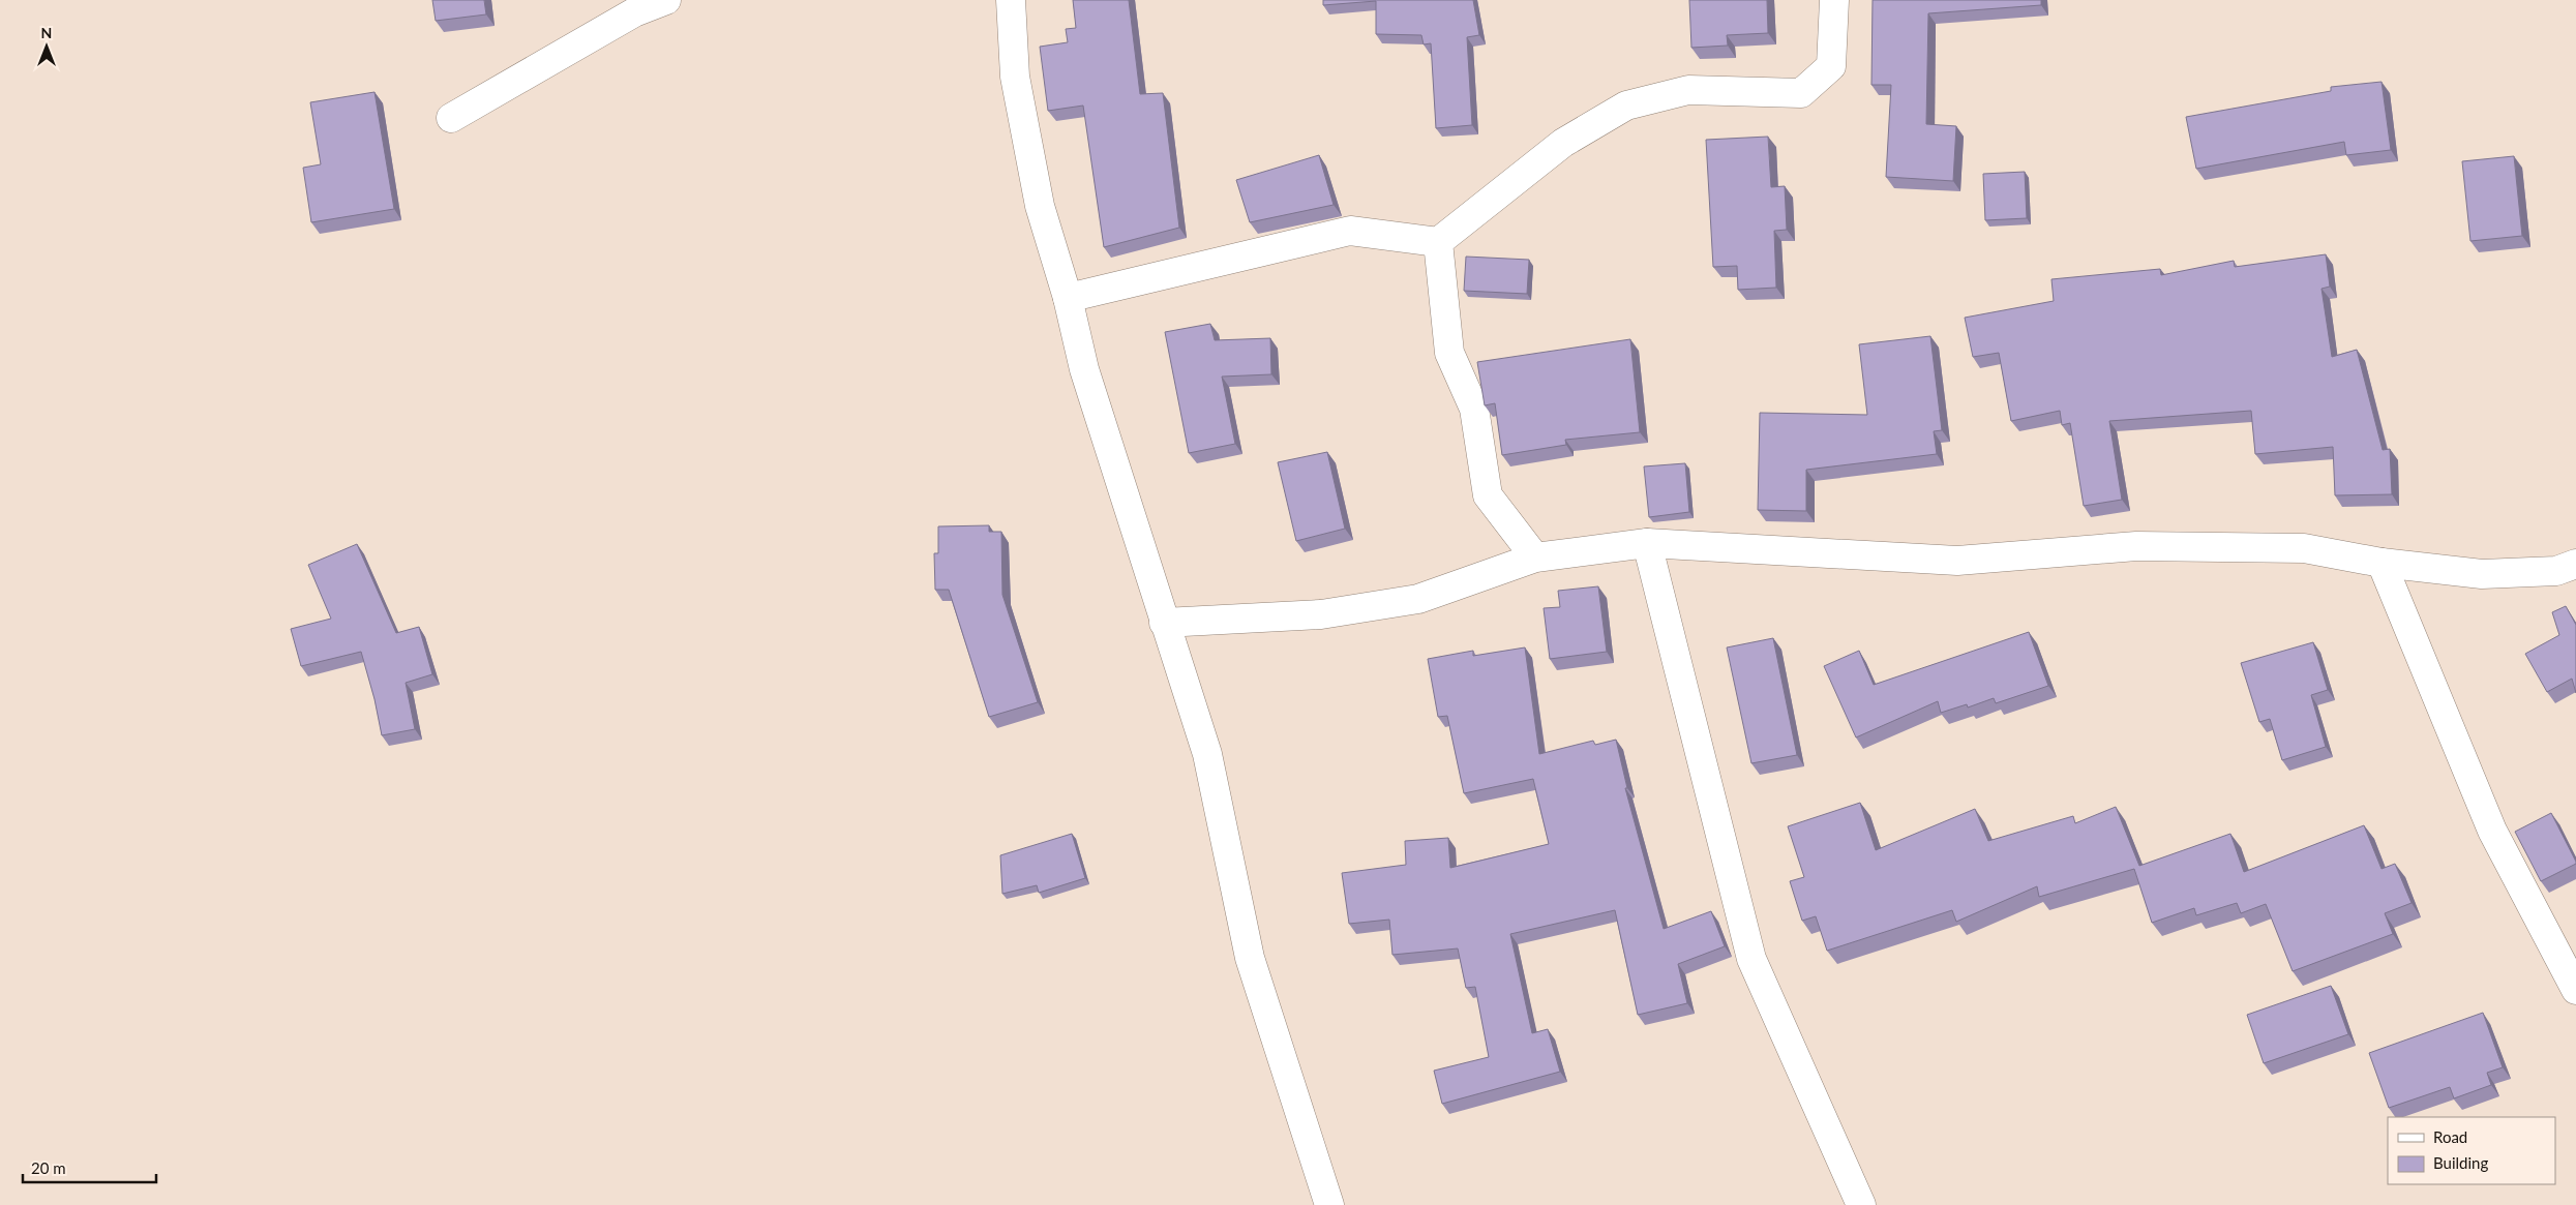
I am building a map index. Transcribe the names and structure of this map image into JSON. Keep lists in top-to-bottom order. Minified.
{"legend":["Road","Building"],"scale_bar":"20 m","north":"top"}
